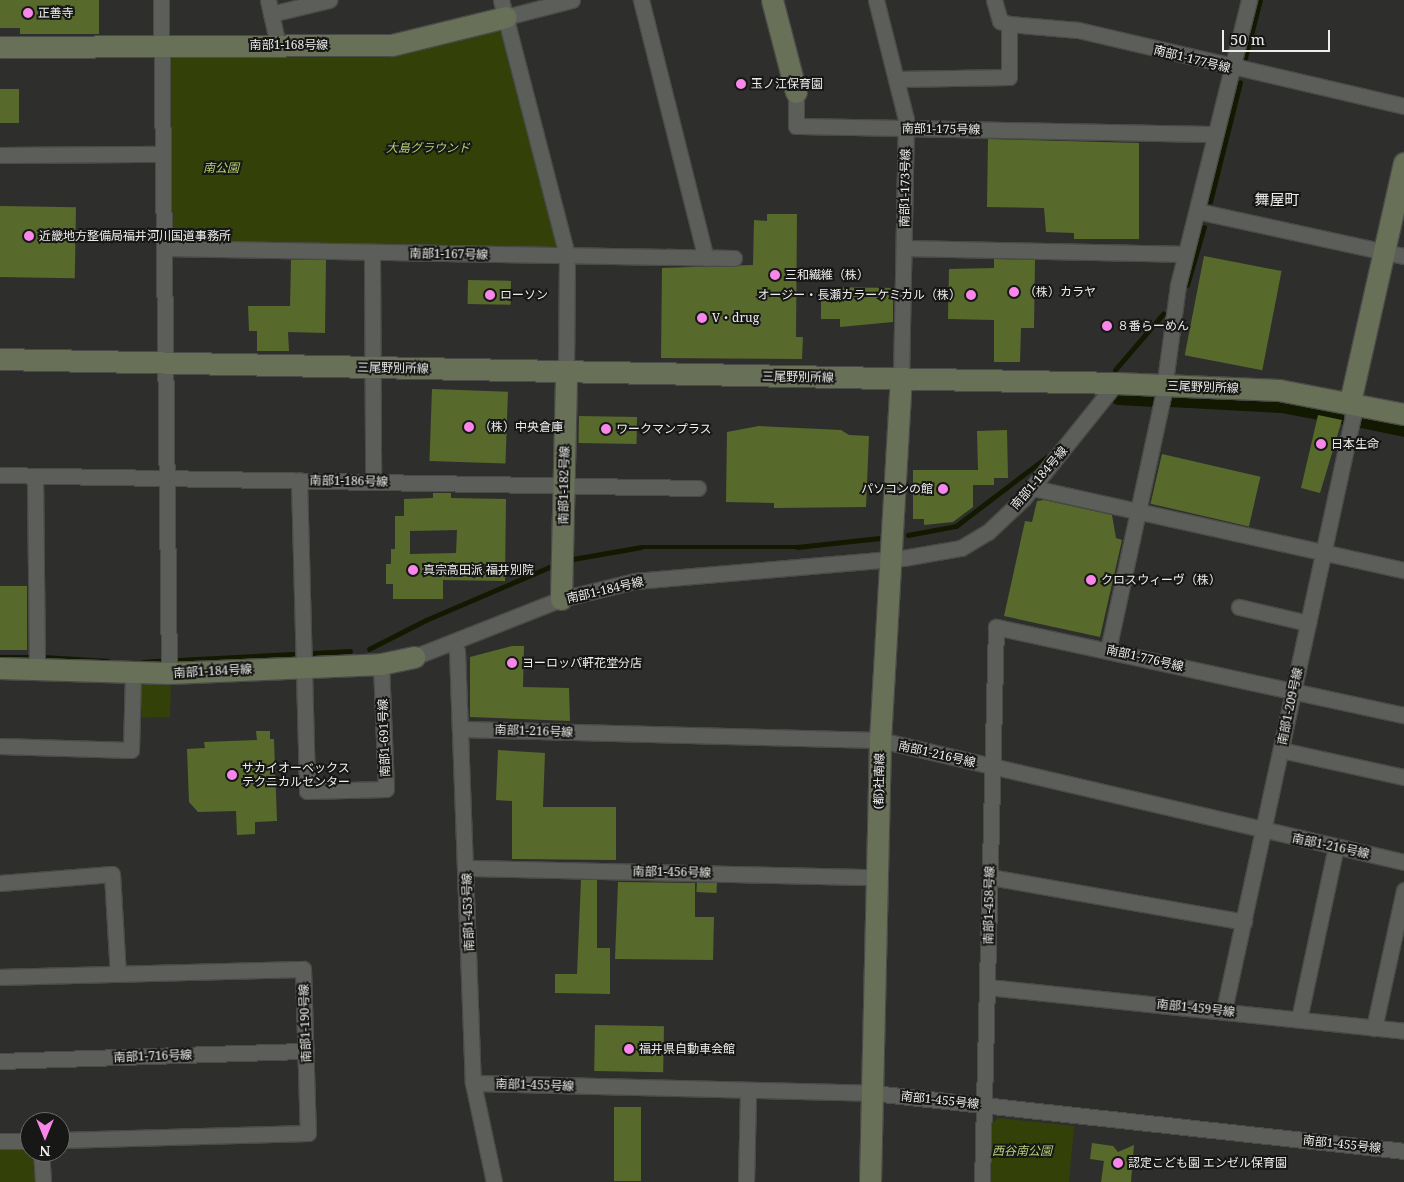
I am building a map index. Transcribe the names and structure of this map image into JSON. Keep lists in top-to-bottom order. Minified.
{"streets":{"street":["南部1-168号線","南部1-177号線","南部1-175号線","南部1-173号線","南部1-167号線","三尾野別所線","南部1-184号線","南部1-186号線","南部1-182号線","南部1-776号線","南部1-209号線","南部1-216号線","南部1-691号線","(都)社南線","南部1-456号線","南部1-458号線","南部1-453号線","南部1-459号線","南部1-190号線","南部1-716号線","南部1-455号線"]},"crossings":[["南部1-175号線","南部1-173号線"],["南部1-173号線","三尾野別所線"],["南部1-173号線","(都)社南線"],["三尾野別所線","南部1-184号線"],["三尾野別所線","南部1-182号線"],["三尾野別所線","南部1-209号線"],["三尾野別所線","(都)社南線"],["南部1-184号線","南部1-182号線"],["南部1-184号線","南部1-691号線"],["南部1-184号線","(都)社南線"],["南部1-184号線","南部1-453号線"],["南部1-186号線","南部1-182号線"],["南部1-776号線","南部1-209号線"],["南部1-776号線","南部1-458号線"],["南部1-209号線","南部1-216号線"],["南部1-209号線","南部1-459号線"],["南部1-216号線","(都)社南線"],["南部1-216号線","南部1-458号線"],["南部1-216号線","南部1-453号線"],["(都)社南線","南部1-456号線"],["(都)社南線","南部1-455号線"],["南部1-456号線","南部1-453号線"],["南部1-458号線","南部1-459号線"],["南部1-458号線","南部1-455号線"],["南部1-453号線","南部1-455号線"],["南部1-190号線","南部1-716号線"]],"districts":["舞屋町"],"parks":["大島グラウンド","南公園","西谷南公園"],"places":["正善寺","玉ノ江保育園","近畿地方整備局福井河川国道事務所","三和繊維（株）","（株）カラヤ","ローソン","オージー・長瀬カラーケミカル（株）","V・drug","８番らーめん","（株）中央倉庫","ワークマンプラス","日本生命","パソコンの館","真宗高田派 福井別院","クロスウィーヴ（株）","ヨーロッパ軒花堂分店","サカイオーベックス テクニカルセンター","福井県自動車会館","認定こども園 エンゼル保育園"],"scale_bar":"50 m","north":"bottom"}
